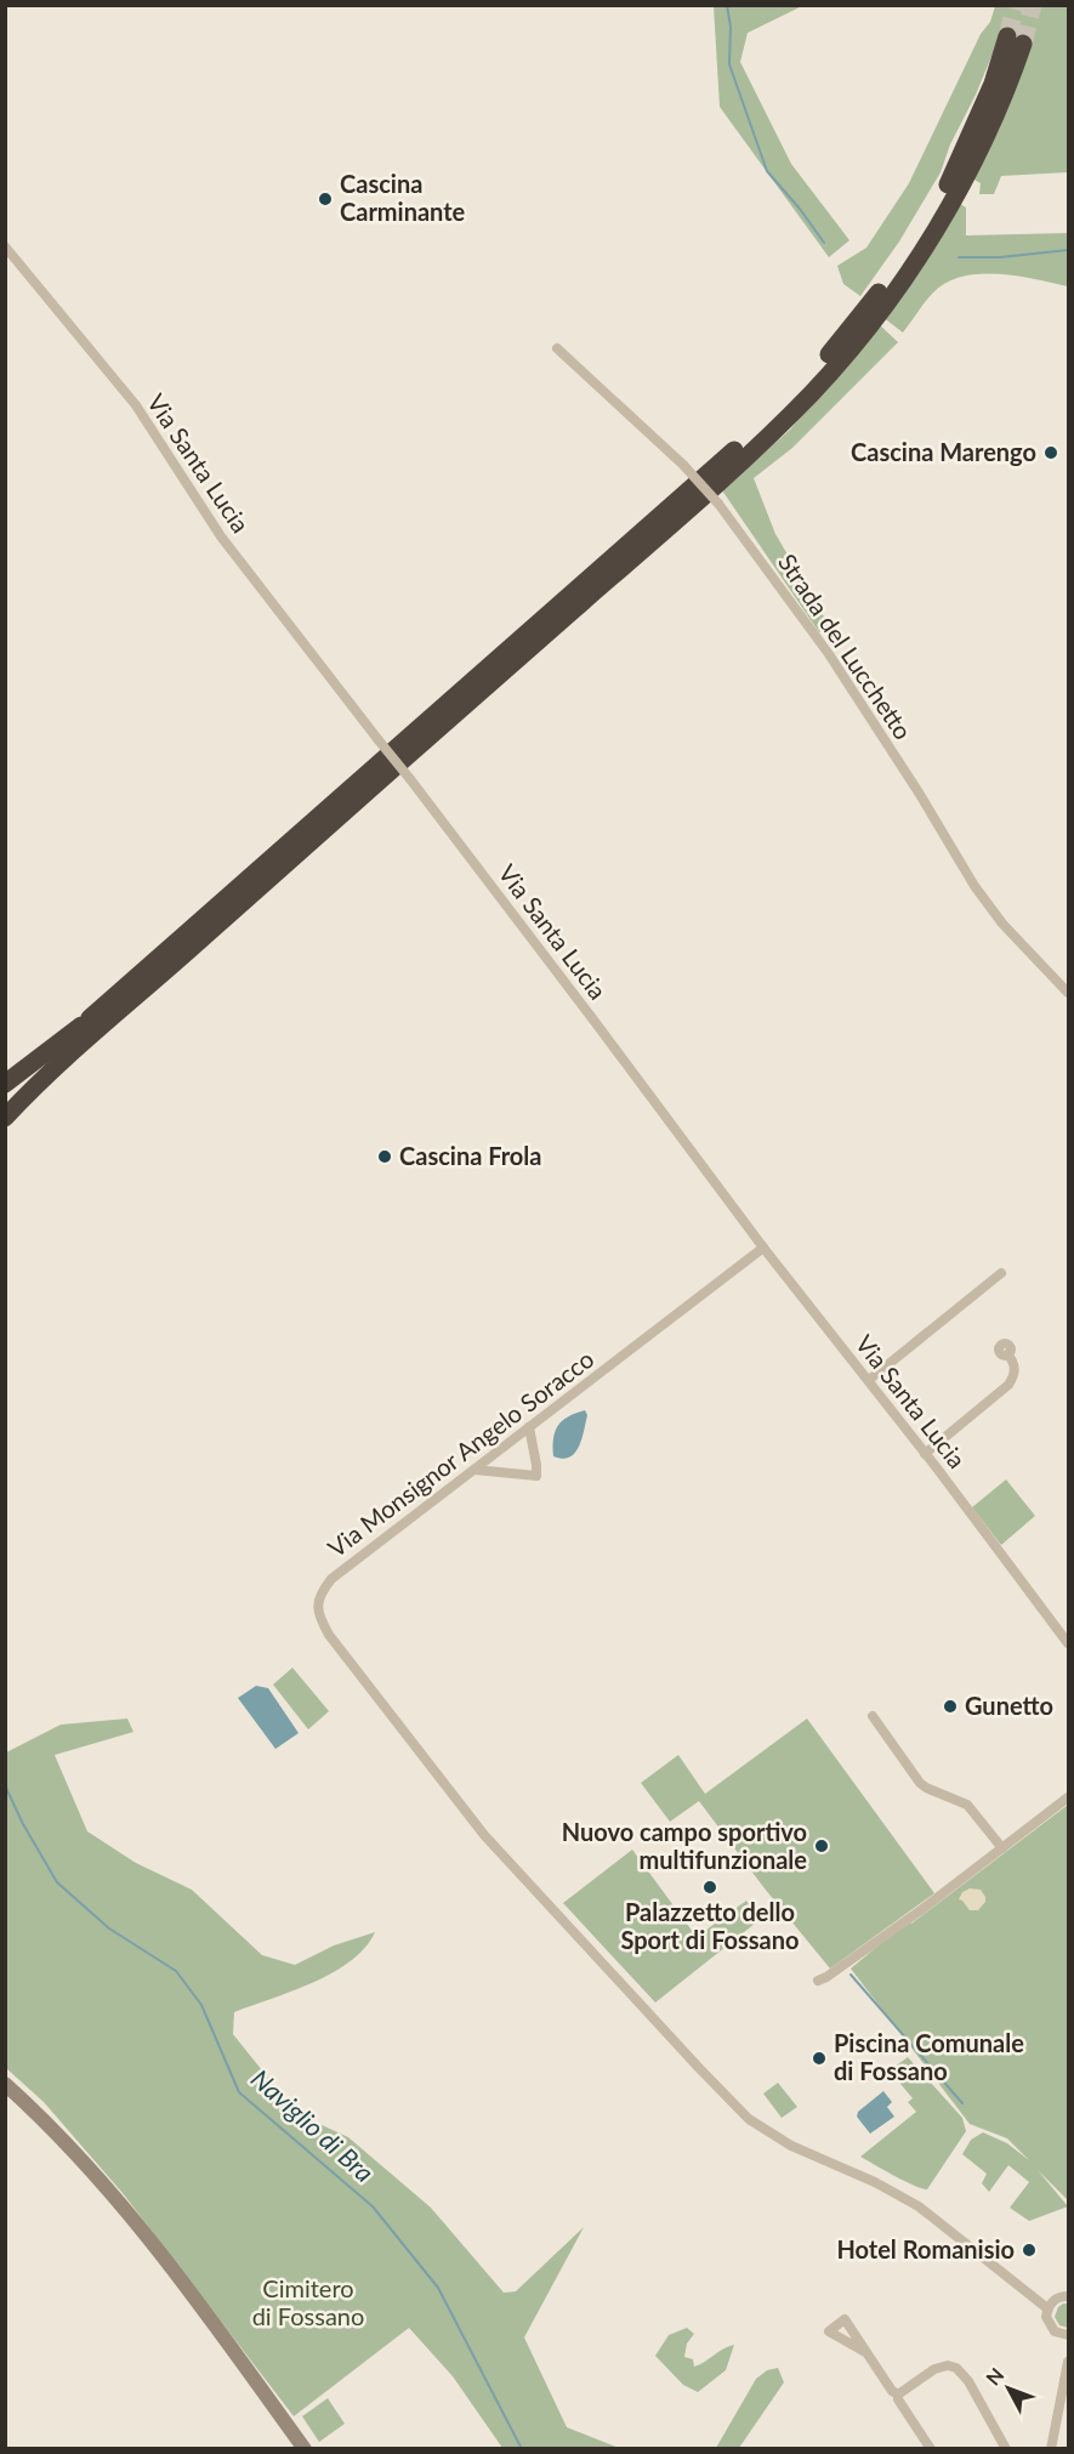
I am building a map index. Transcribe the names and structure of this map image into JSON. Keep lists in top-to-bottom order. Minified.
{"streets":{"street":["Via Santa Lucia","Strada del Lucchetto","Via Monsignor Angelo Soracco"]},"crossings":[["Via Santa Lucia","Via Monsignor Angelo Soracco"]],"water":["Naviglio di Bra"],"parks":["Cimitero di Fossano"],"places":["Cascina Carminante","Cascina Marengo","Cascina Frola","Gunetto","Nuovo campo sportivo multifunzionale","Palazzetto dello Sport di Fossano","Piscina Comunale di Fossano","Hotel Romanisio"],"north":"top left"}
